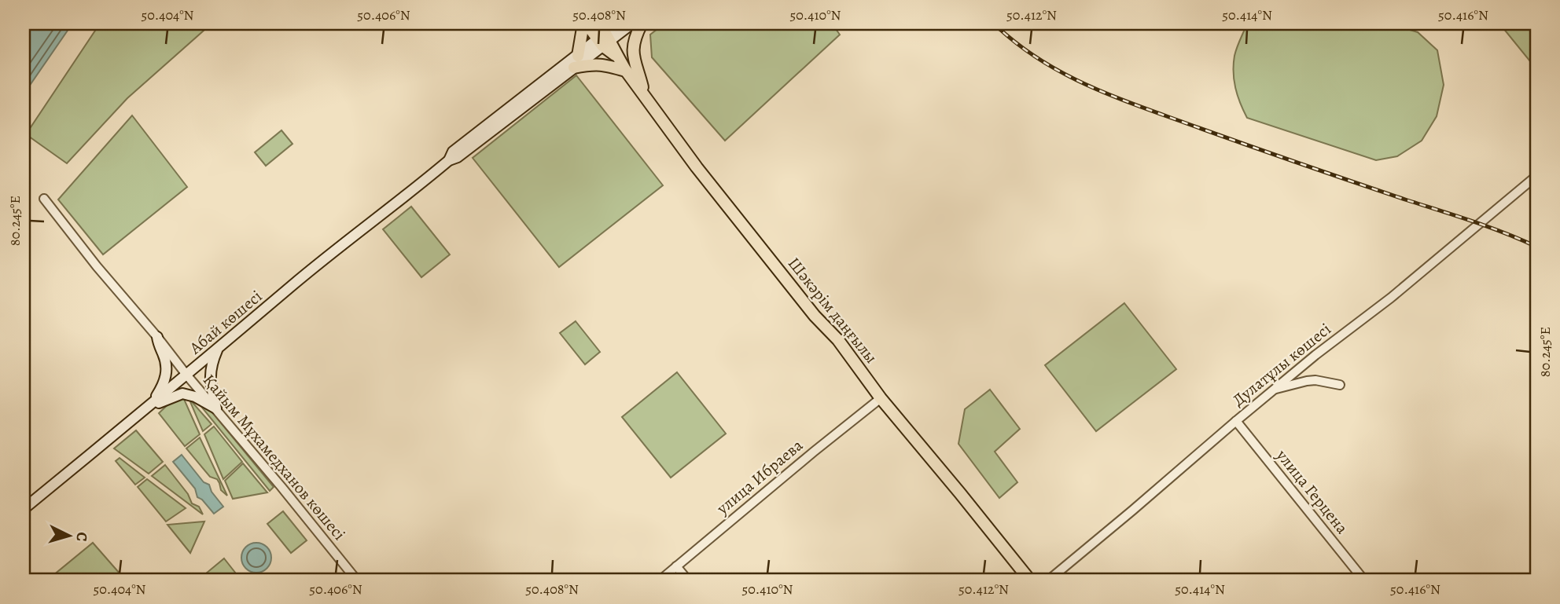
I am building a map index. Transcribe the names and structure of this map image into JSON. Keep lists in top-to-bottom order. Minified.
{"streets":{"main road":["Шәкәрім даңғылы","Абай көшесі"],"street":["Дулатұлы көшесі","Қайым Мұхамедханов көшесі","улица Ибраева","улица Герцена"]},"crossings":[["Шәкәрім даңғылы","Абай көшесі"],["Шәкәрім даңғылы","улица Ибраева"],["Абай көшесі","Қайым Мұхамедханов көшесі"],["Дулатұлы көшесі","улица Герцена"]],"north":"right","coordinates":["50.404°N","50.406°N","50.408°N","50.410°N","50.412°N","50.414°N","50.416°N","80.245°E"]}
